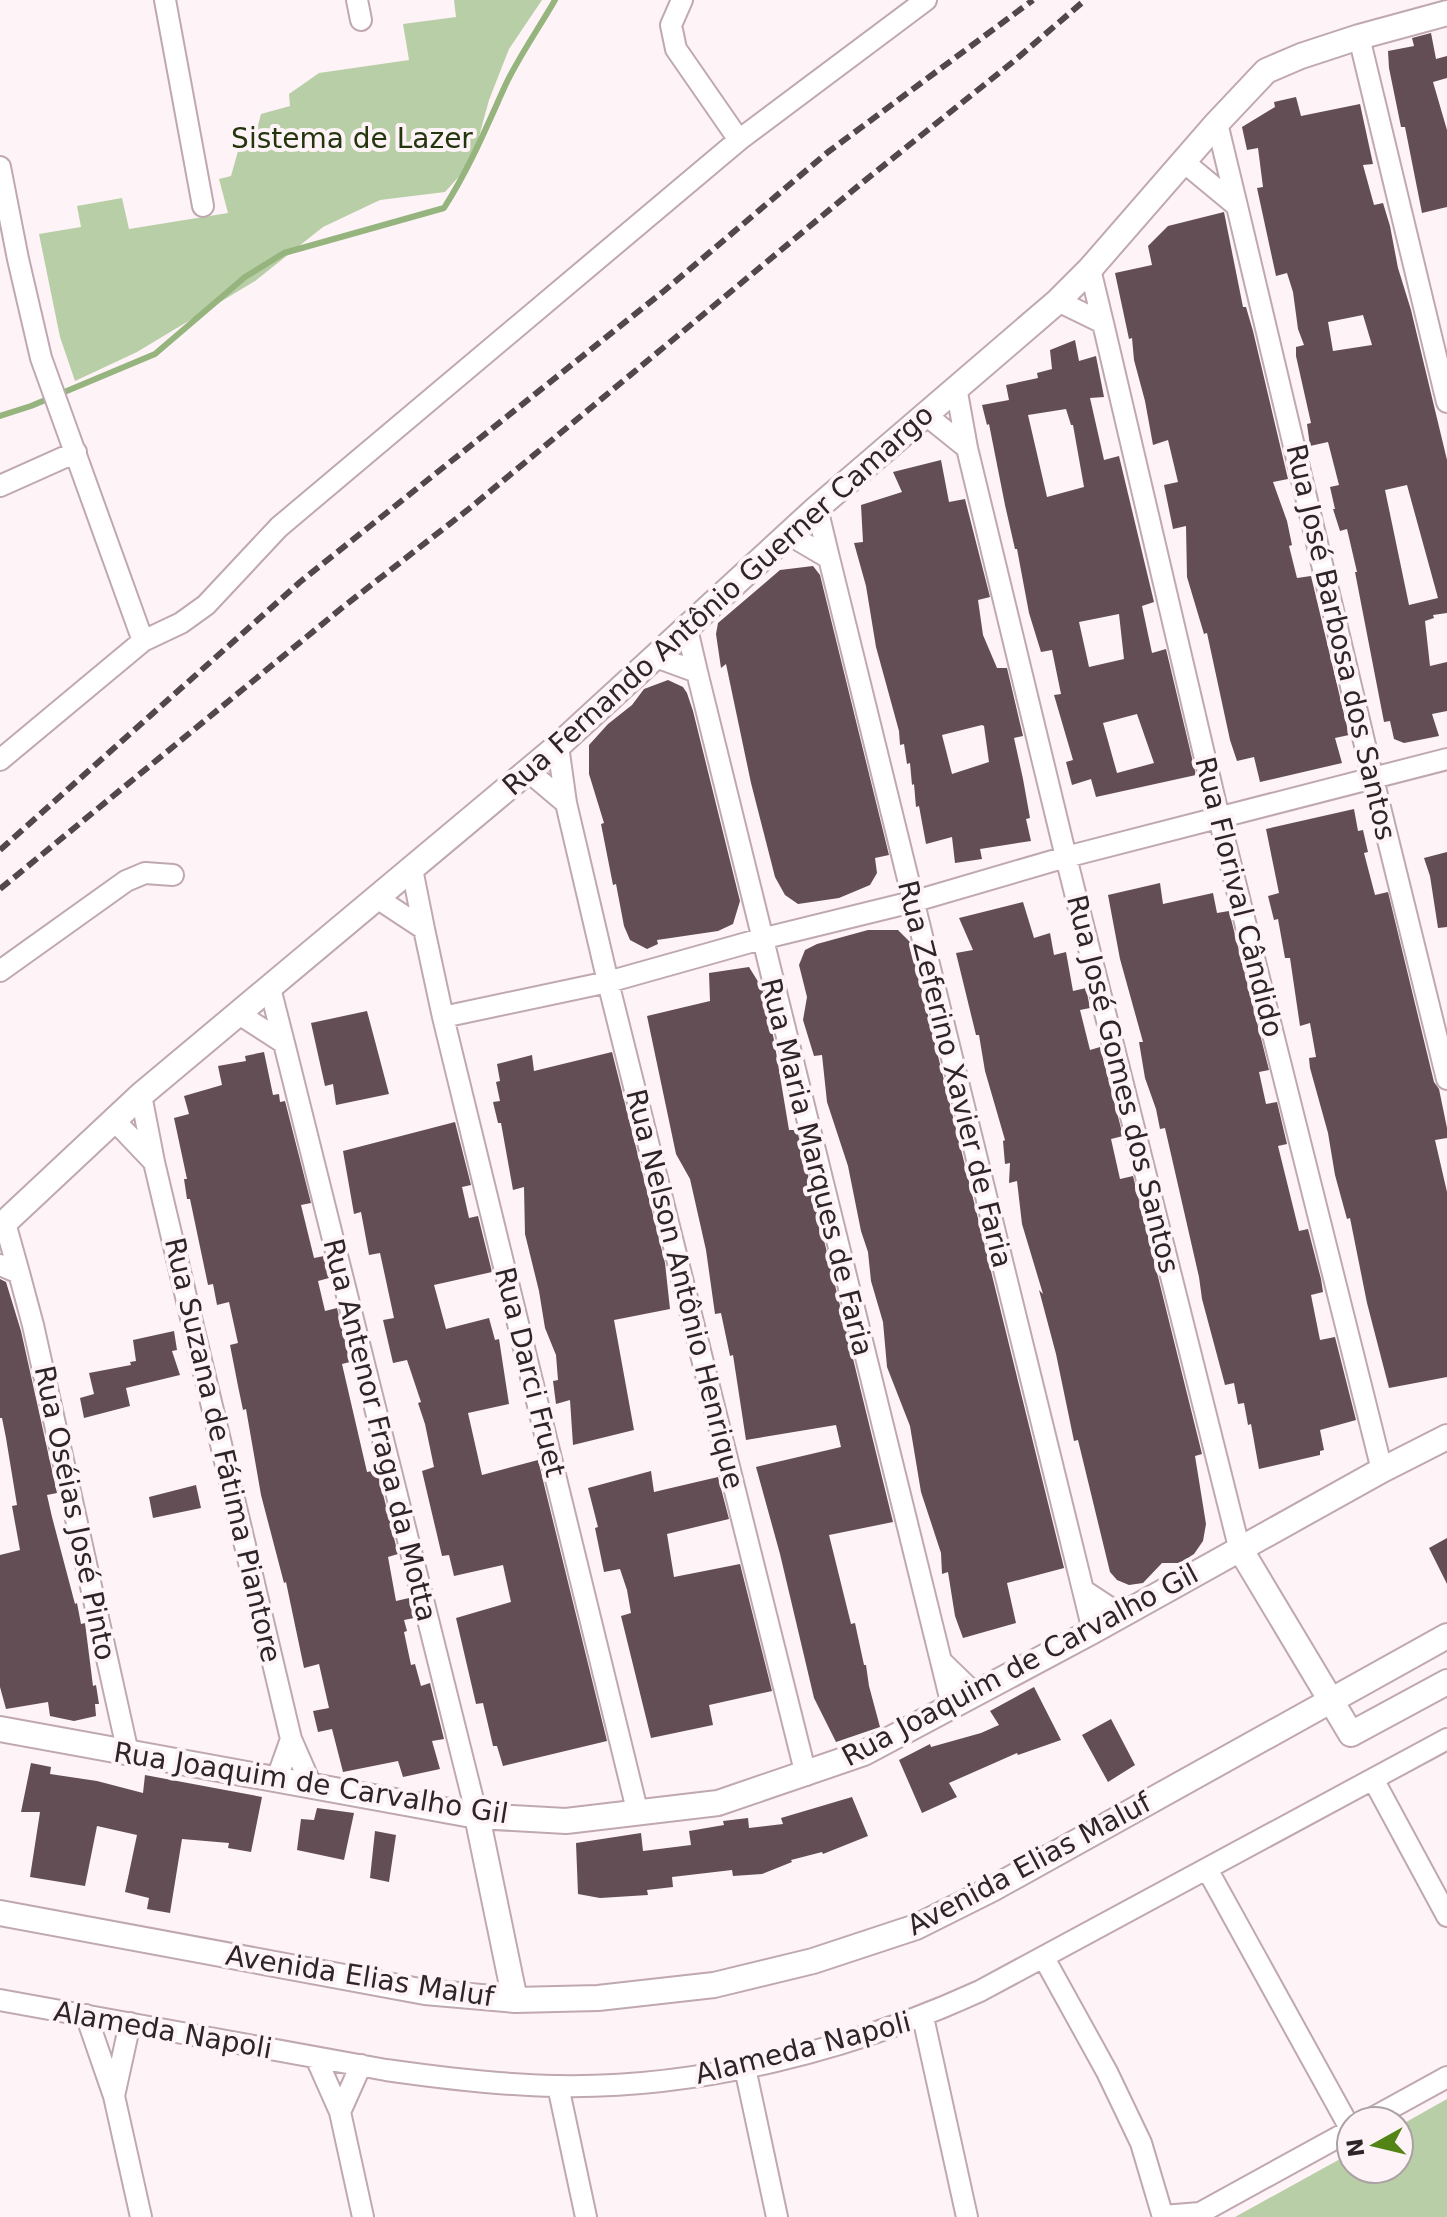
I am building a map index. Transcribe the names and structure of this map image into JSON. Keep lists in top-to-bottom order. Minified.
{"streets":{"street":["Rua Fernando Antônio Guerner Camargo","Rua José Barbosa dos Santos","Rua Florival Cândido","Rua Zeferino Xavier de Faria","Rua José Gomes dos Santos","Rua Maria Marques de Faria","Rua Nelson Antônio Henrique","Rua Darci Fruet","Rua Antenor Fraga da Motta","Rua Suzana de Fátima Piantore","Rua Oséias José Pinto","Rua Joaquim de Carvalho Gil","Avenida Elias Maluf","Alameda Napoli"]},"crossings":[["Rua Fernando Antônio Guerner Camargo","Rua José Barbosa dos Santos"],["Rua Fernando Antônio Guerner Camargo","Rua Florival Cândido"],["Rua Fernando Antônio Guerner Camargo","Rua Zeferino Xavier de Faria"],["Rua Fernando Antônio Guerner Camargo","Rua José Gomes dos Santos"],["Rua Fernando Antônio Guerner Camargo","Rua Maria Marques de Faria"],["Rua Fernando Antônio Guerner Camargo","Rua Nelson Antônio Henrique"],["Rua Fernando Antônio Guerner Camargo","Rua Darci Fruet"],["Rua Fernando Antônio Guerner Camargo","Rua Antenor Fraga da Motta"],["Rua Fernando Antônio Guerner Camargo","Rua Suzana de Fátima Piantore"],["Rua Fernando Antônio Guerner Camargo","Rua Oséias José Pinto"],["Rua Florival Cândido","Rua Joaquim de Carvalho Gil"],["Rua Zeferino Xavier de Faria","Rua Joaquim de Carvalho Gil"],["Rua José Gomes dos Santos","Rua Joaquim de Carvalho Gil"],["Rua José Gomes dos Santos","Avenida Elias Maluf"],["Rua Maria Marques de Faria","Rua Joaquim de Carvalho Gil"],["Rua Nelson Antônio Henrique","Rua Joaquim de Carvalho Gil"],["Rua Darci Fruet","Rua Joaquim de Carvalho Gil"],["Rua Antenor Fraga da Motta","Rua Joaquim de Carvalho Gil"],["Rua Suzana de Fátima Piantore","Rua Joaquim de Carvalho Gil"],["Rua Oséias José Pinto","Rua Joaquim de Carvalho Gil"]],"parks":["Sistema de Lazer"],"north":"left"}
